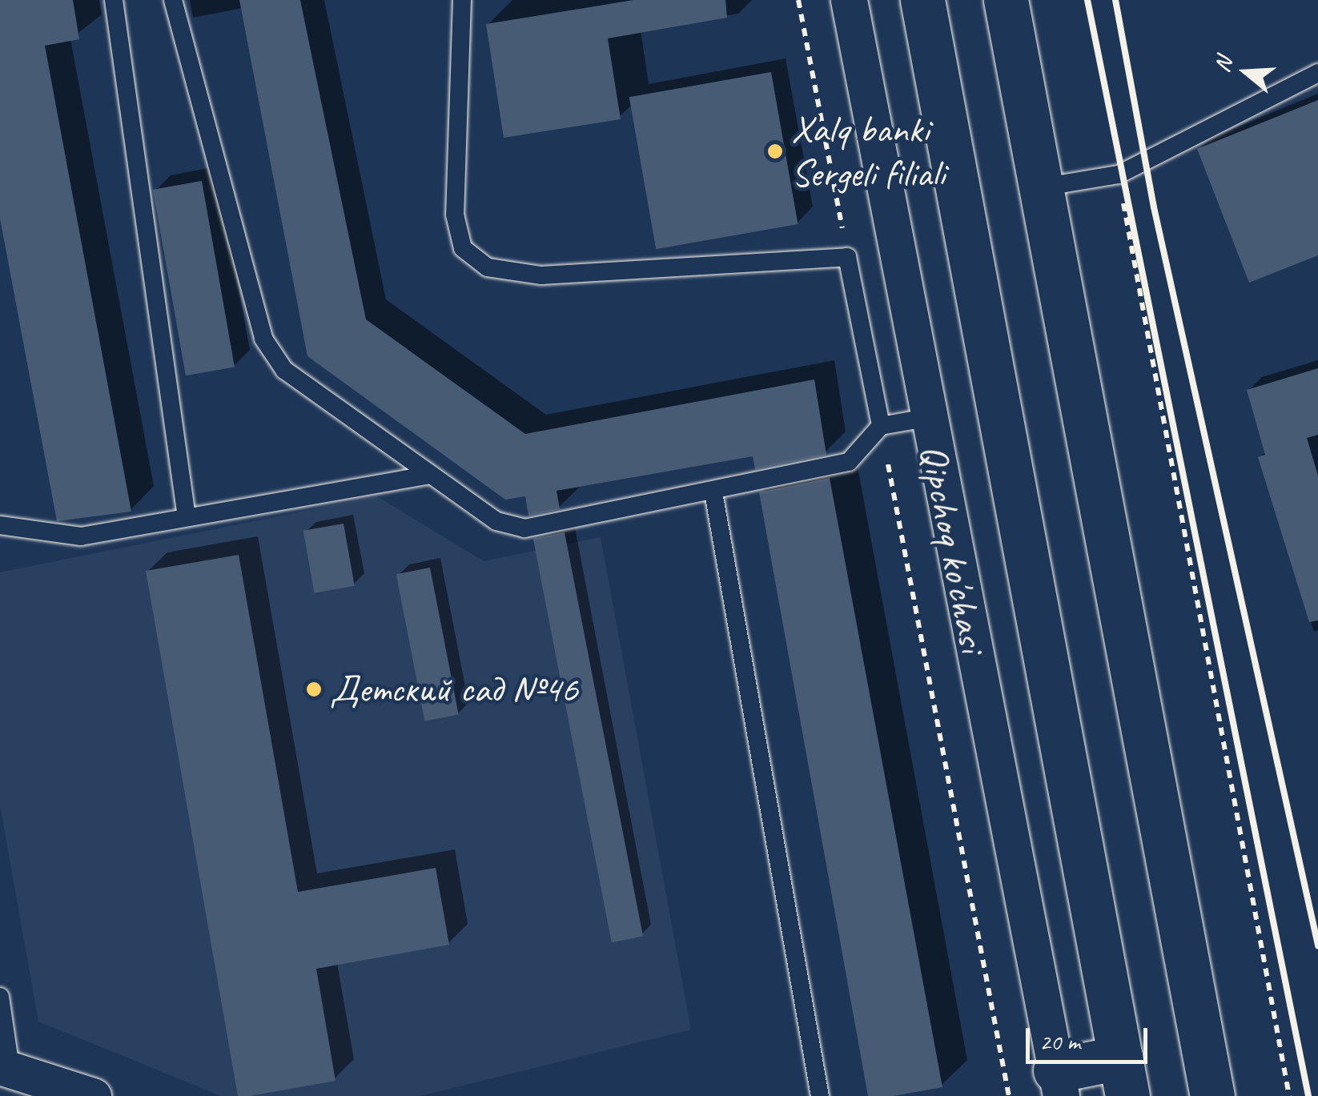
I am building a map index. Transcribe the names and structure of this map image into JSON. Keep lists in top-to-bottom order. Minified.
{"streets":{"main road":["Qipchoq ko'chasi"]},"places":["Xalq banki Sergeli filiali","Детский сад №46"],"scale_bar":"20 m","north":"left"}
